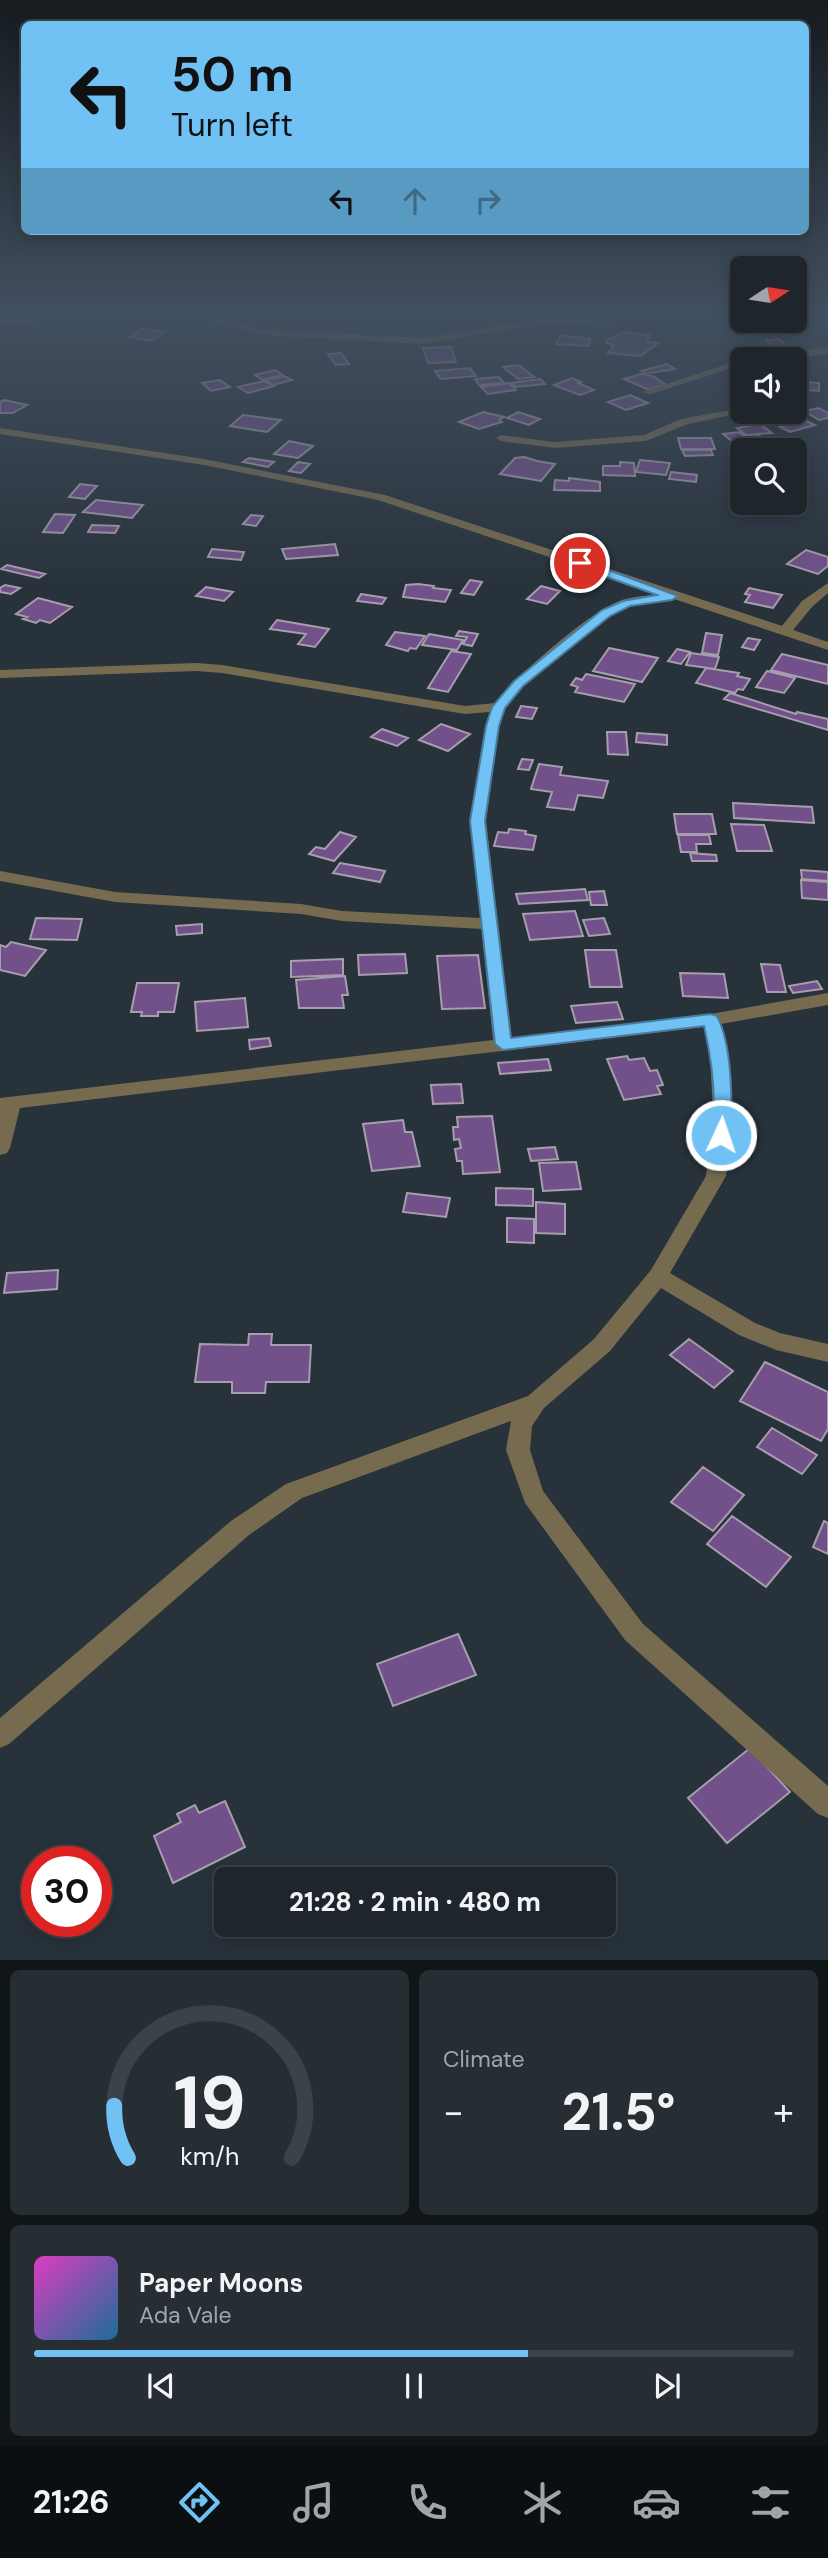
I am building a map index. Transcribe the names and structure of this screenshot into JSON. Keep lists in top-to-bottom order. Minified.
{"north":"right","page":{"turn":["50 m","Turn left"],"limit":"30","trip":"21:28 · 2 min · 480 m","tile":"Climate","heat":["−","21.5°","+"],"song":["Paper Moons","Ada Vale"],"tabs":"21:26","gauge":["19","km/h"]}}
